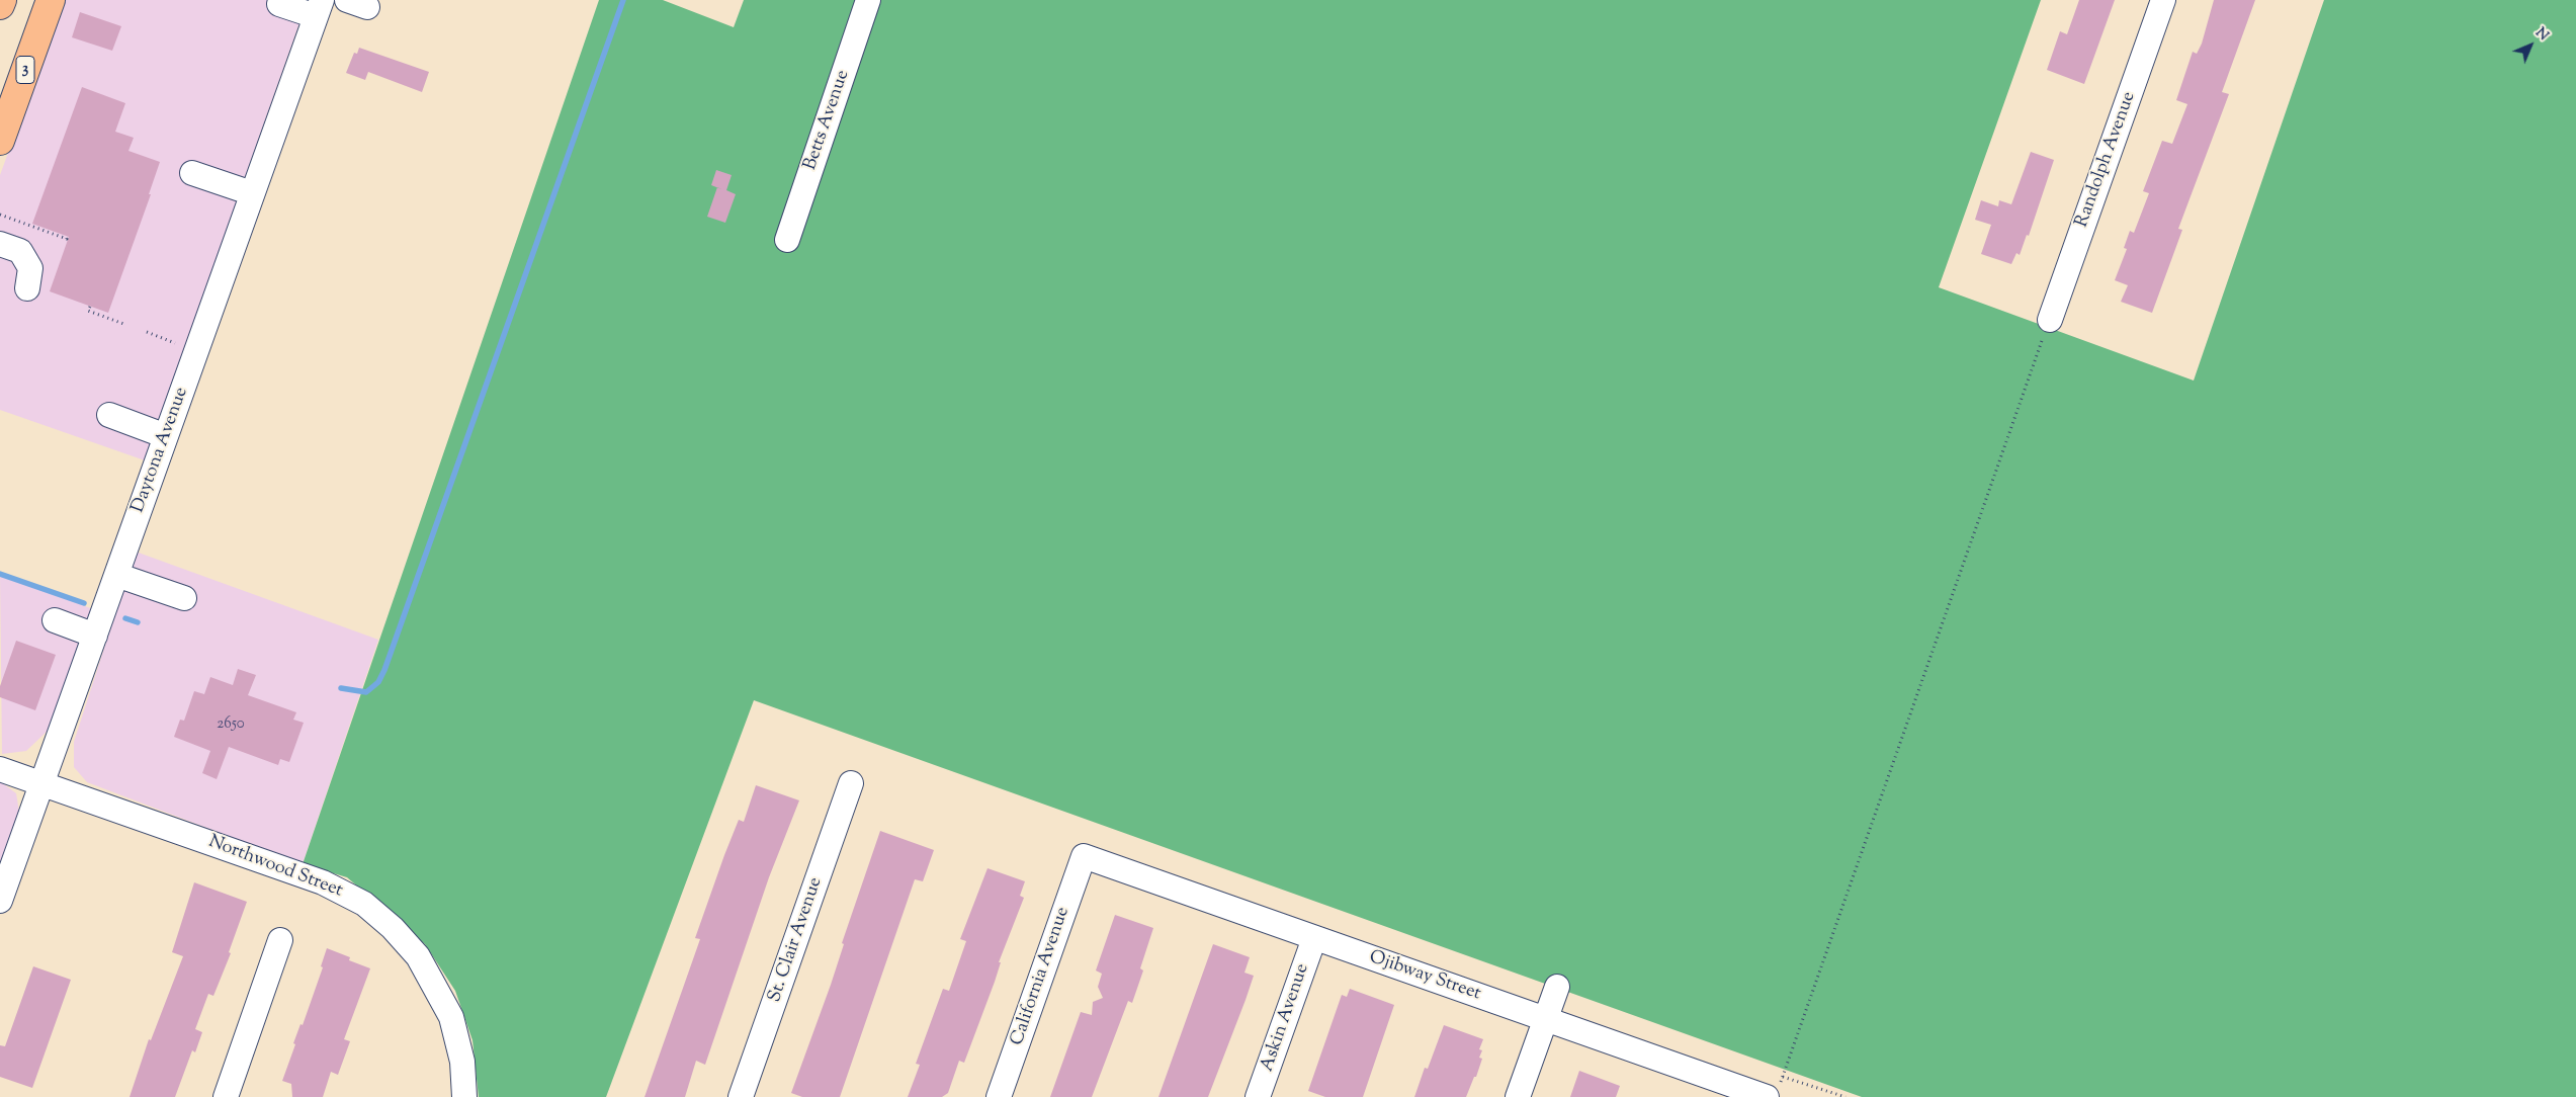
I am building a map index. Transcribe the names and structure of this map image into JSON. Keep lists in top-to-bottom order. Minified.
{"streets":{"highway":["3"],"street":["Betts Avenue","Randolph Avenue","Daytona Avenue","Northwood Street","St. Clair Avenue","California Avenue","Ojibway Street","Askin Avenue"]},"crossings":[["Daytona Avenue","Northwood Street"],["California Avenue","Ojibway Street"],["Ojibway Street","Askin Avenue"]],"house_numbers":["2650"],"north":"top right"}
